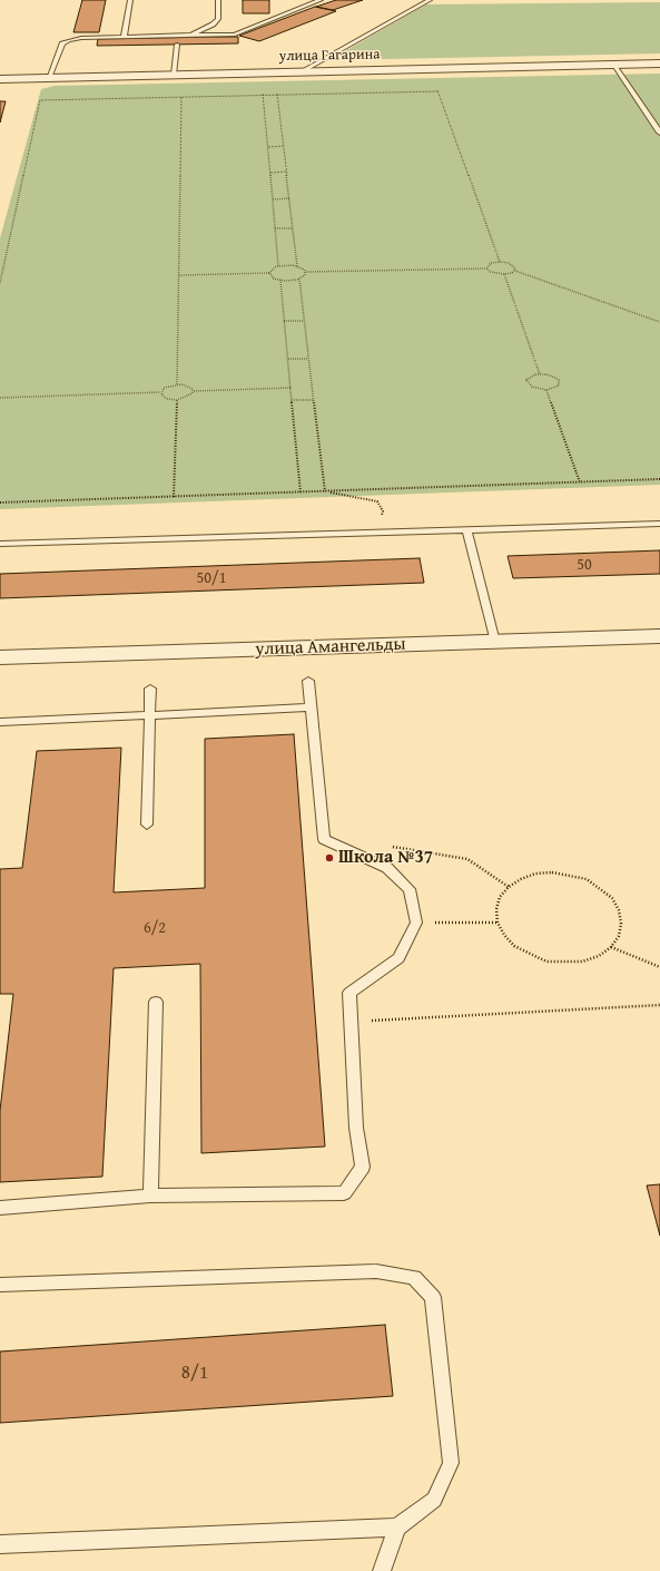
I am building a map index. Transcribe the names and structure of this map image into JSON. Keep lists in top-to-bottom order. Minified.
{"streets":{"street":["улица Гагарина","улица Амангельды"]},"places":["Школа №37"],"house_numbers":["50","50/1","6/2","8/1"]}
